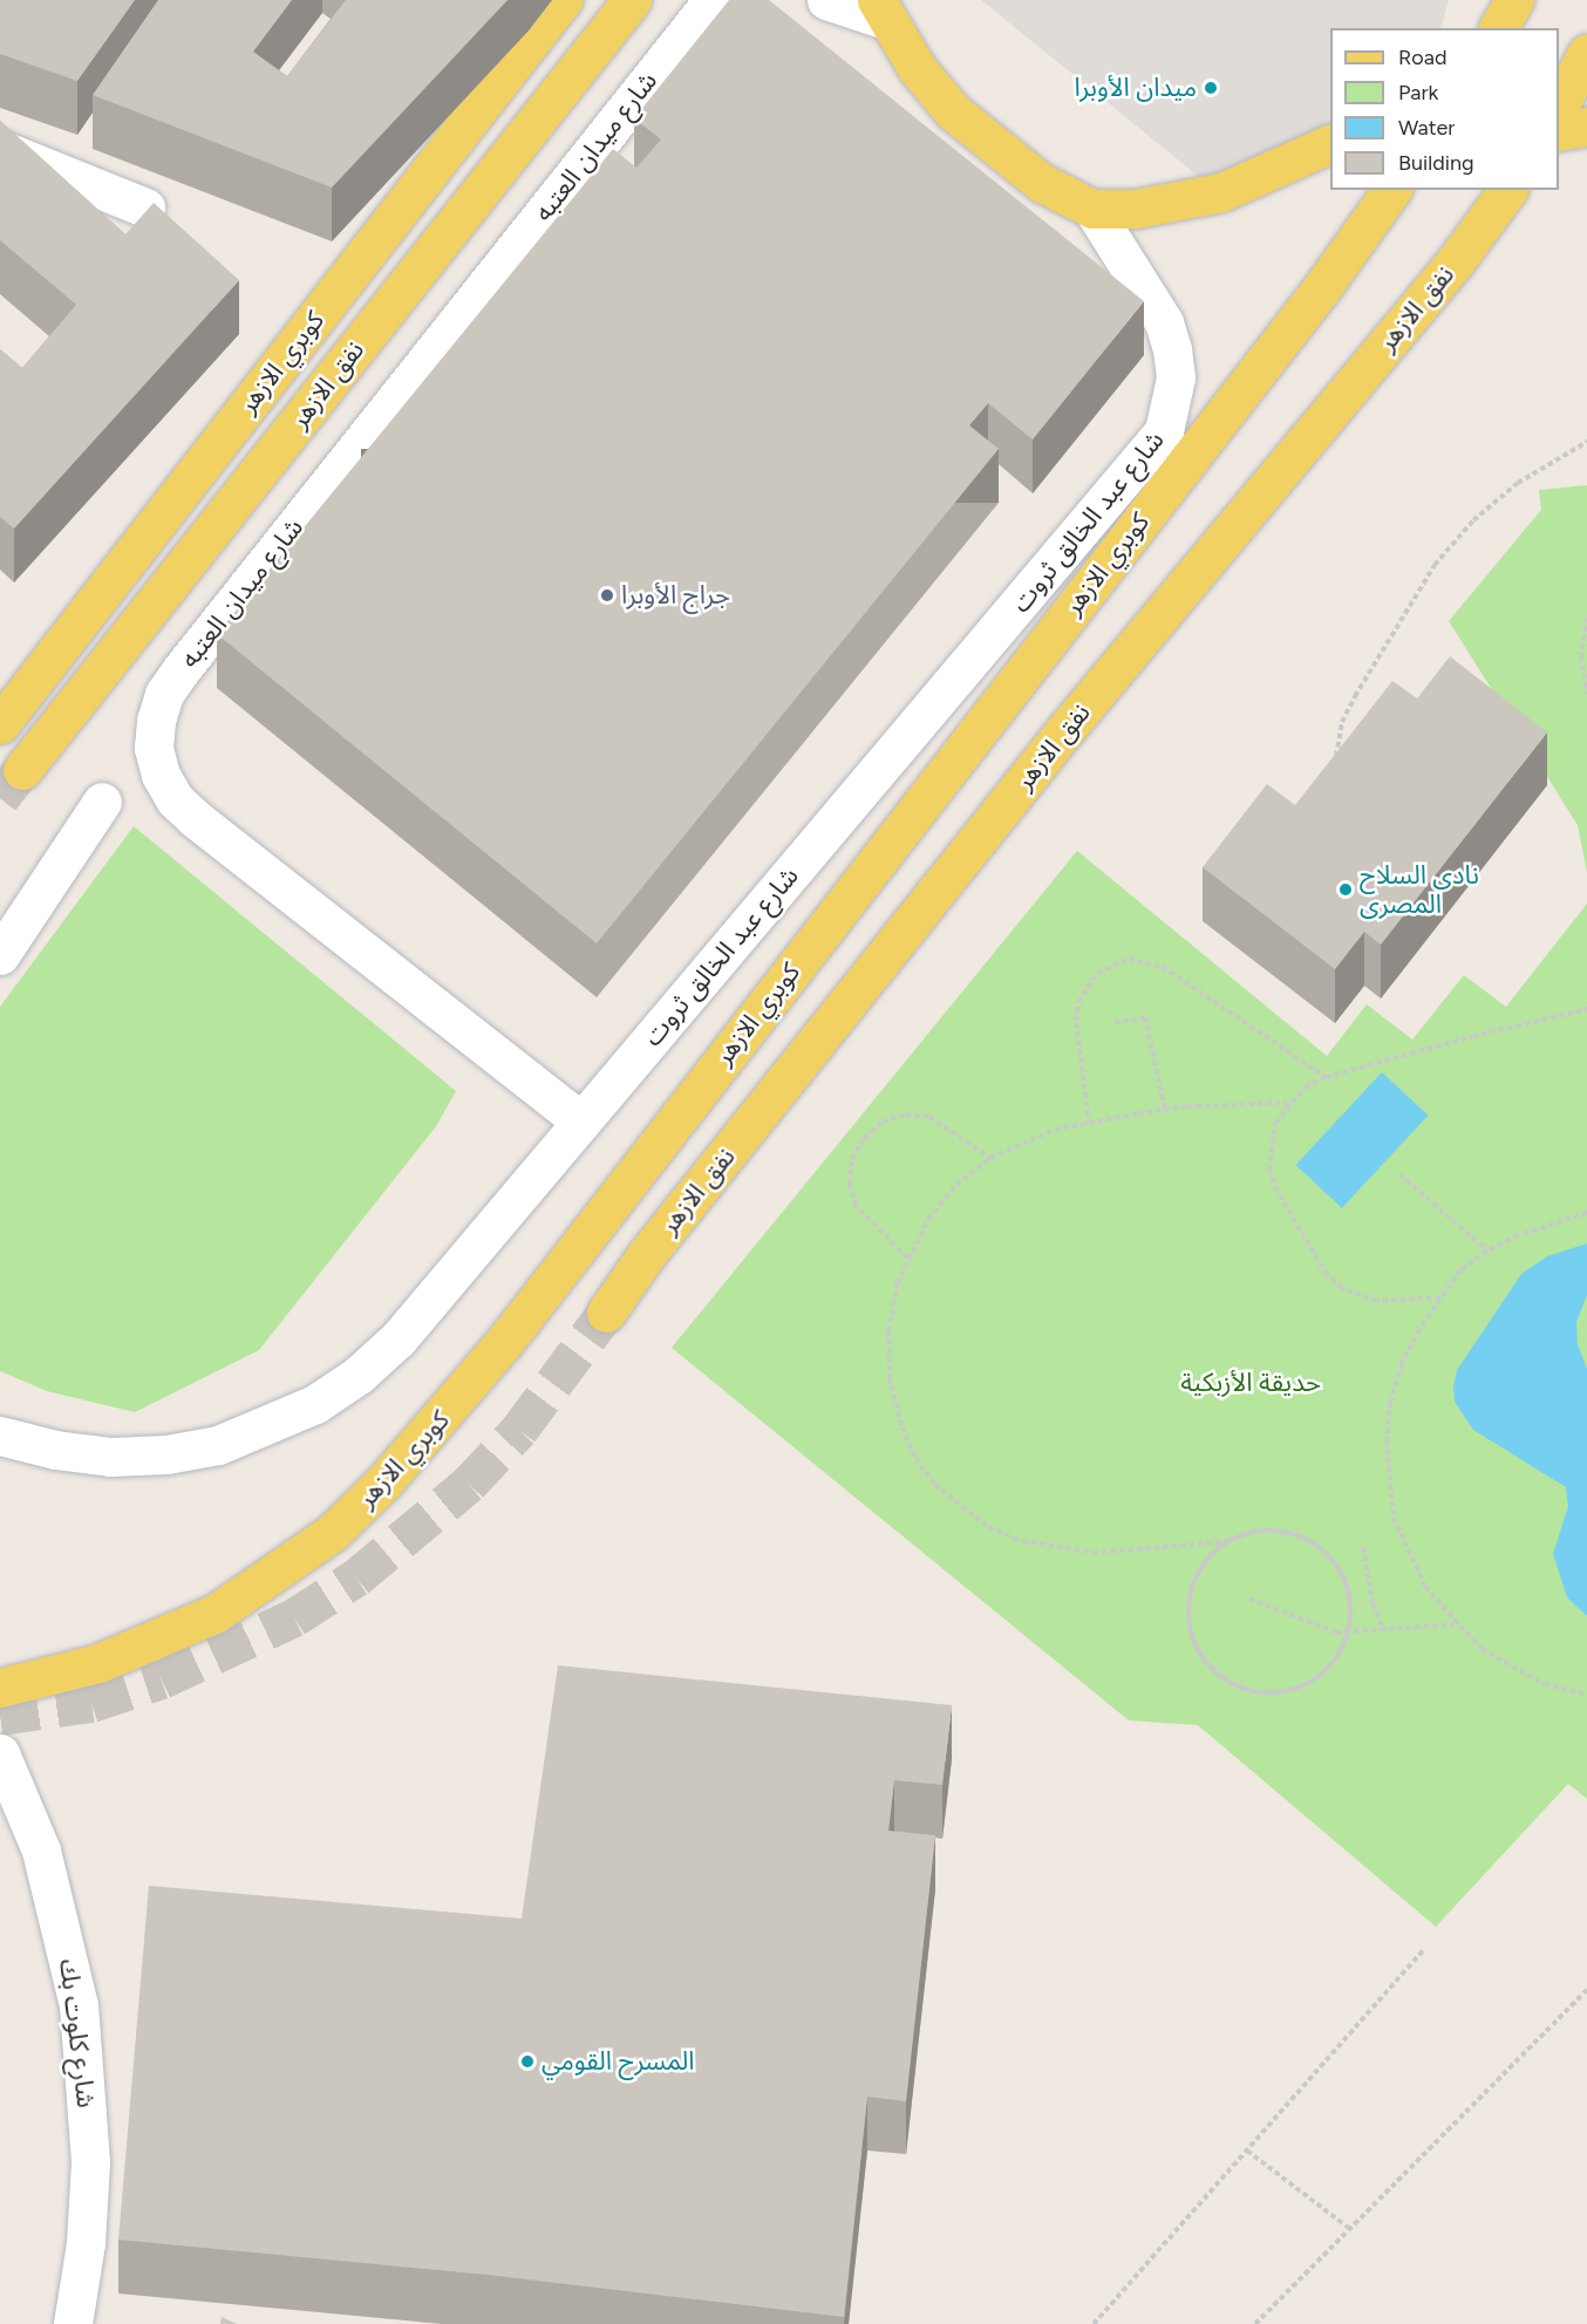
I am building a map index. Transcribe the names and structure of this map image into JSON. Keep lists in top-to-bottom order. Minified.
{"streets":{"main road":["نفق الازهر","كوبري الازهر"],"street":["شارع ميدان العتبه","شارع عبد الخالق ثروت","شارع كلوت بك"]},"crossings":[["شارع ميدان العتبه","شارع عبد الخالق ثروت"]],"parks":["حديقة الأزبكية"],"places":["ميدان الأوبرا","جراج الأوبرا","نادى السلاح المصرى","المسرح القومي"],"legend":["Road","Park","Water","Building"]}
